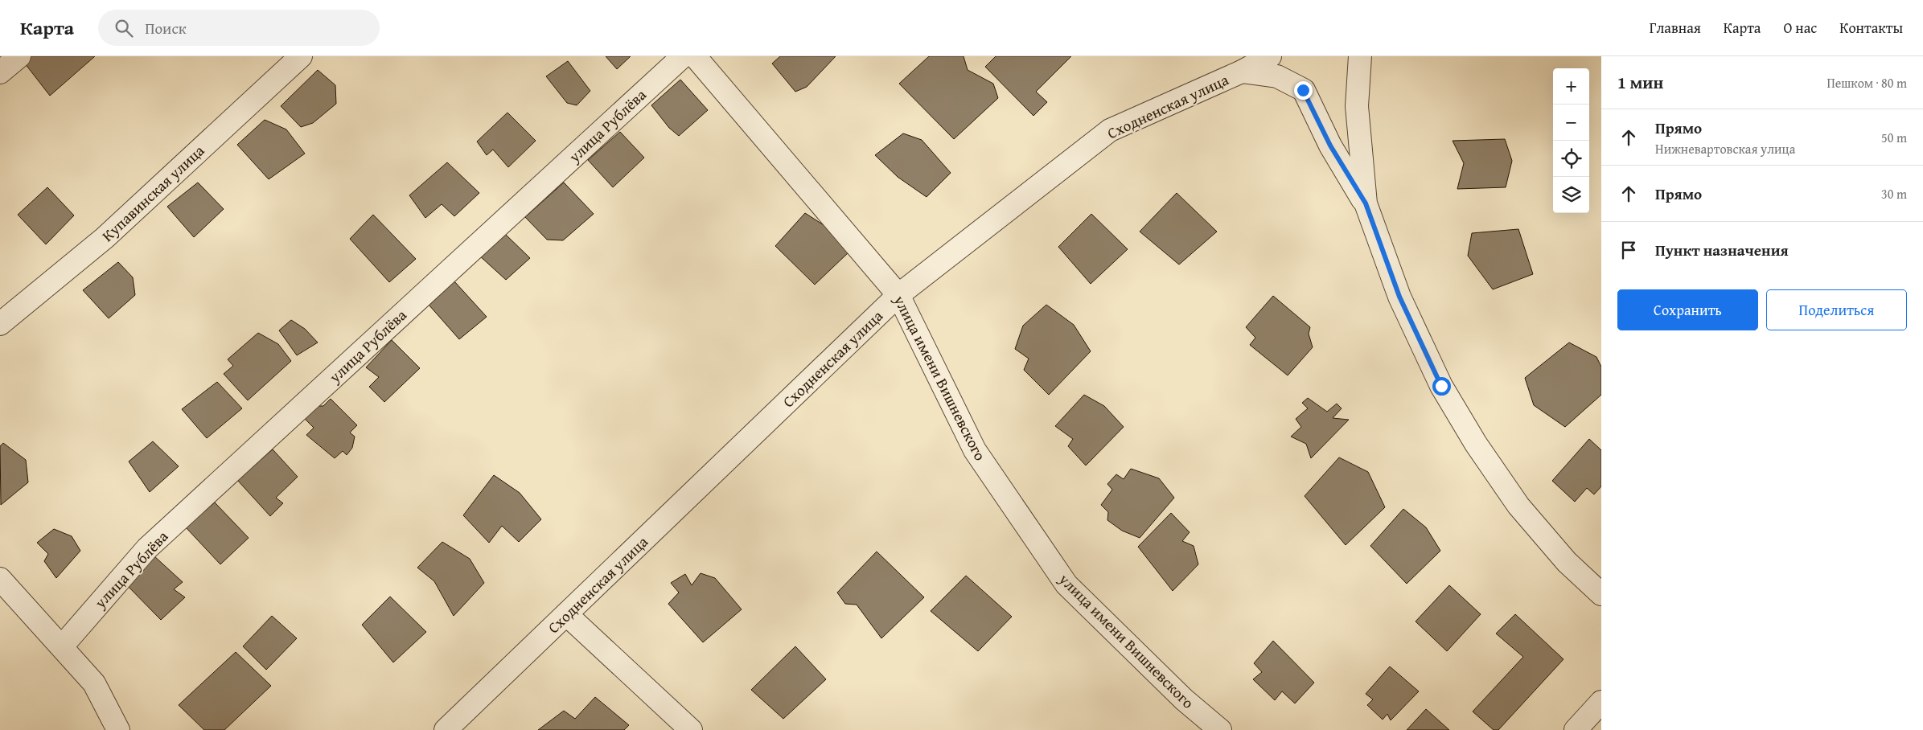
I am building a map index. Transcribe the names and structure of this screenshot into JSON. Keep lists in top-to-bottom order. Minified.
{"streets":{"street":["Сходненская улица","улица Рублёва","Купавинская улица","улица имени Вишневского"]},"crossings":[["Сходненская улица","улица имени Вишневского"]],"page":{"header":"Карта","search":"Поиск","nav":["Главная","Карта","О нас","Контакты"],"heading":["1 мин","Пешком · 80 m"],"map_buttons":["+","−"],"list":[["Прямо","Нижневартовская улица","50 m"],["Прямо","30 m"],"Пункт назначения"],"buttons":["Сохранить","Поделиться"]}}
